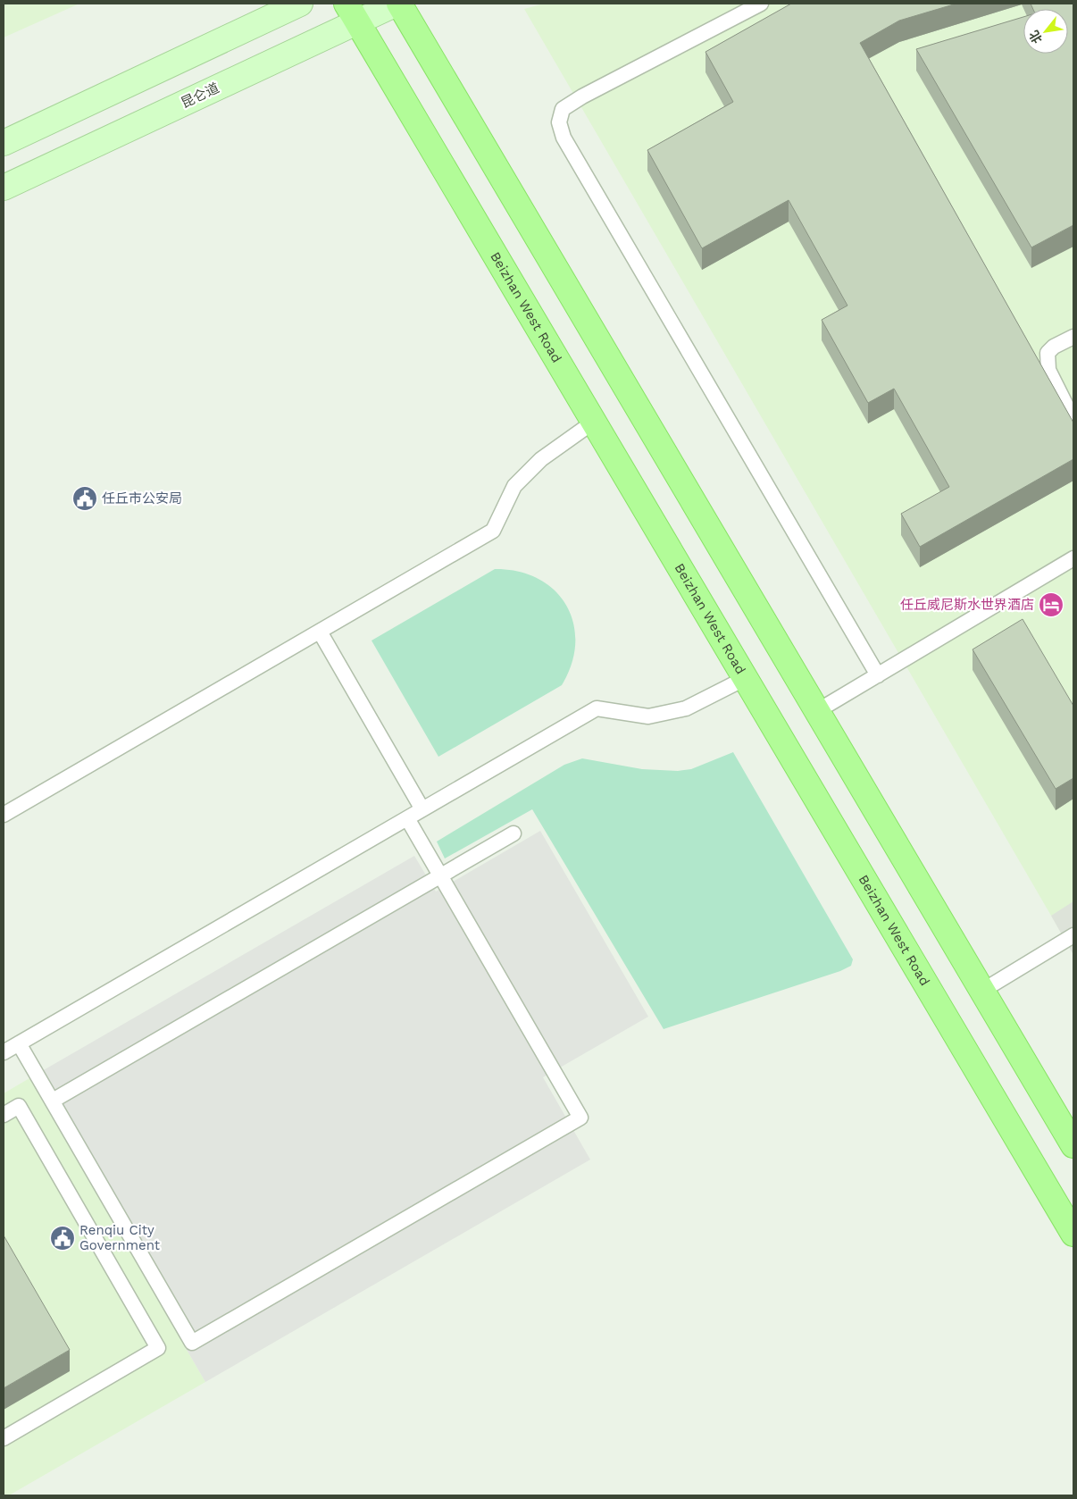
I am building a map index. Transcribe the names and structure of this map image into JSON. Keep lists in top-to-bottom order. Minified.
{"streets":{"main road":["昆仑道","Beizhan West Road"]},"crossings":[["昆仑道","Beizhan West Road"]],"places":{"public building":["任丘市公安局","Renqiu City Government"],"hotel":["任丘威尼斯水世界酒店"]},"north":"bottom left"}
